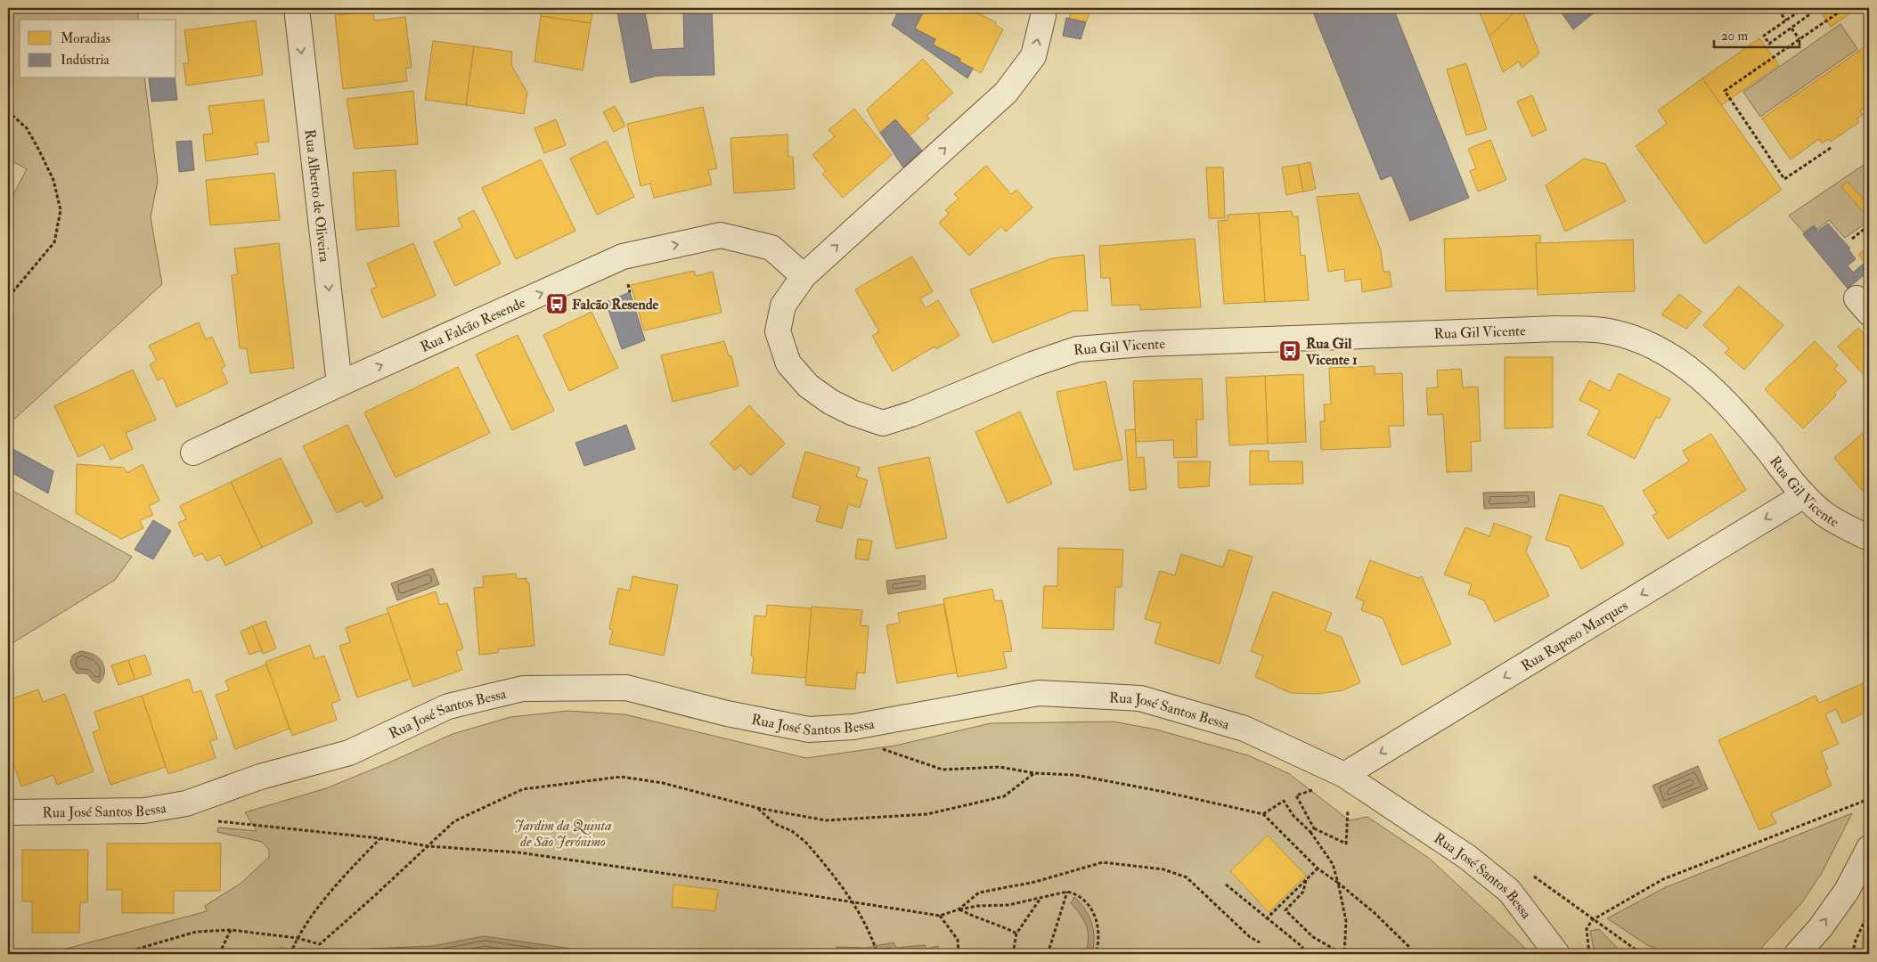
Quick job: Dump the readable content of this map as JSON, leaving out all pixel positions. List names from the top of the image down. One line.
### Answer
{"streets":{"street":["Rua Alberto de Oliveira","Rua Falcão Resende","Rua Gil Vicente","Rua Raposo Marques","Rua José Santos Bessa"]},"crossings":[["Rua Alberto de Oliveira","Rua Falcão Resende"],["Rua Falcão Resende","Rua Gil Vicente"],["Rua Gil Vicente","Rua Raposo Marques"],["Rua Raposo Marques","Rua José Santos Bessa"]],"one_way":["Rua Alberto de Oliveira","Rua Falcão Resende","Rua Raposo Marques"],"parks":["Jardim da Quinta de São Jerónimo"],"places":{"bus stop":["Falcão Resende","Rua Gil Vicente 1"]},"legend":["Moradias","Indústria"],"scale_bar":"20 m"}
